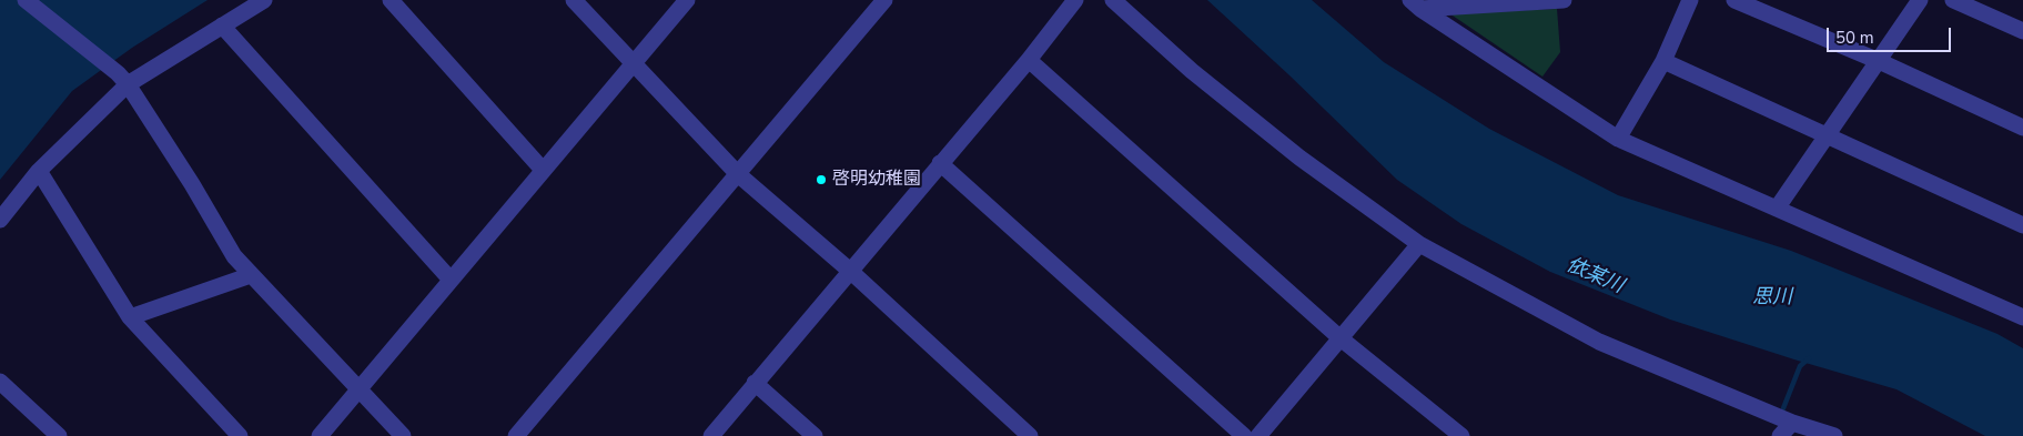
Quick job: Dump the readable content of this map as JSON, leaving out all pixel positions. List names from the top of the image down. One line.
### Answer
{"water":["依某川","思川"],"places":["啓明幼稚園"],"scale_bar":"50 m"}
